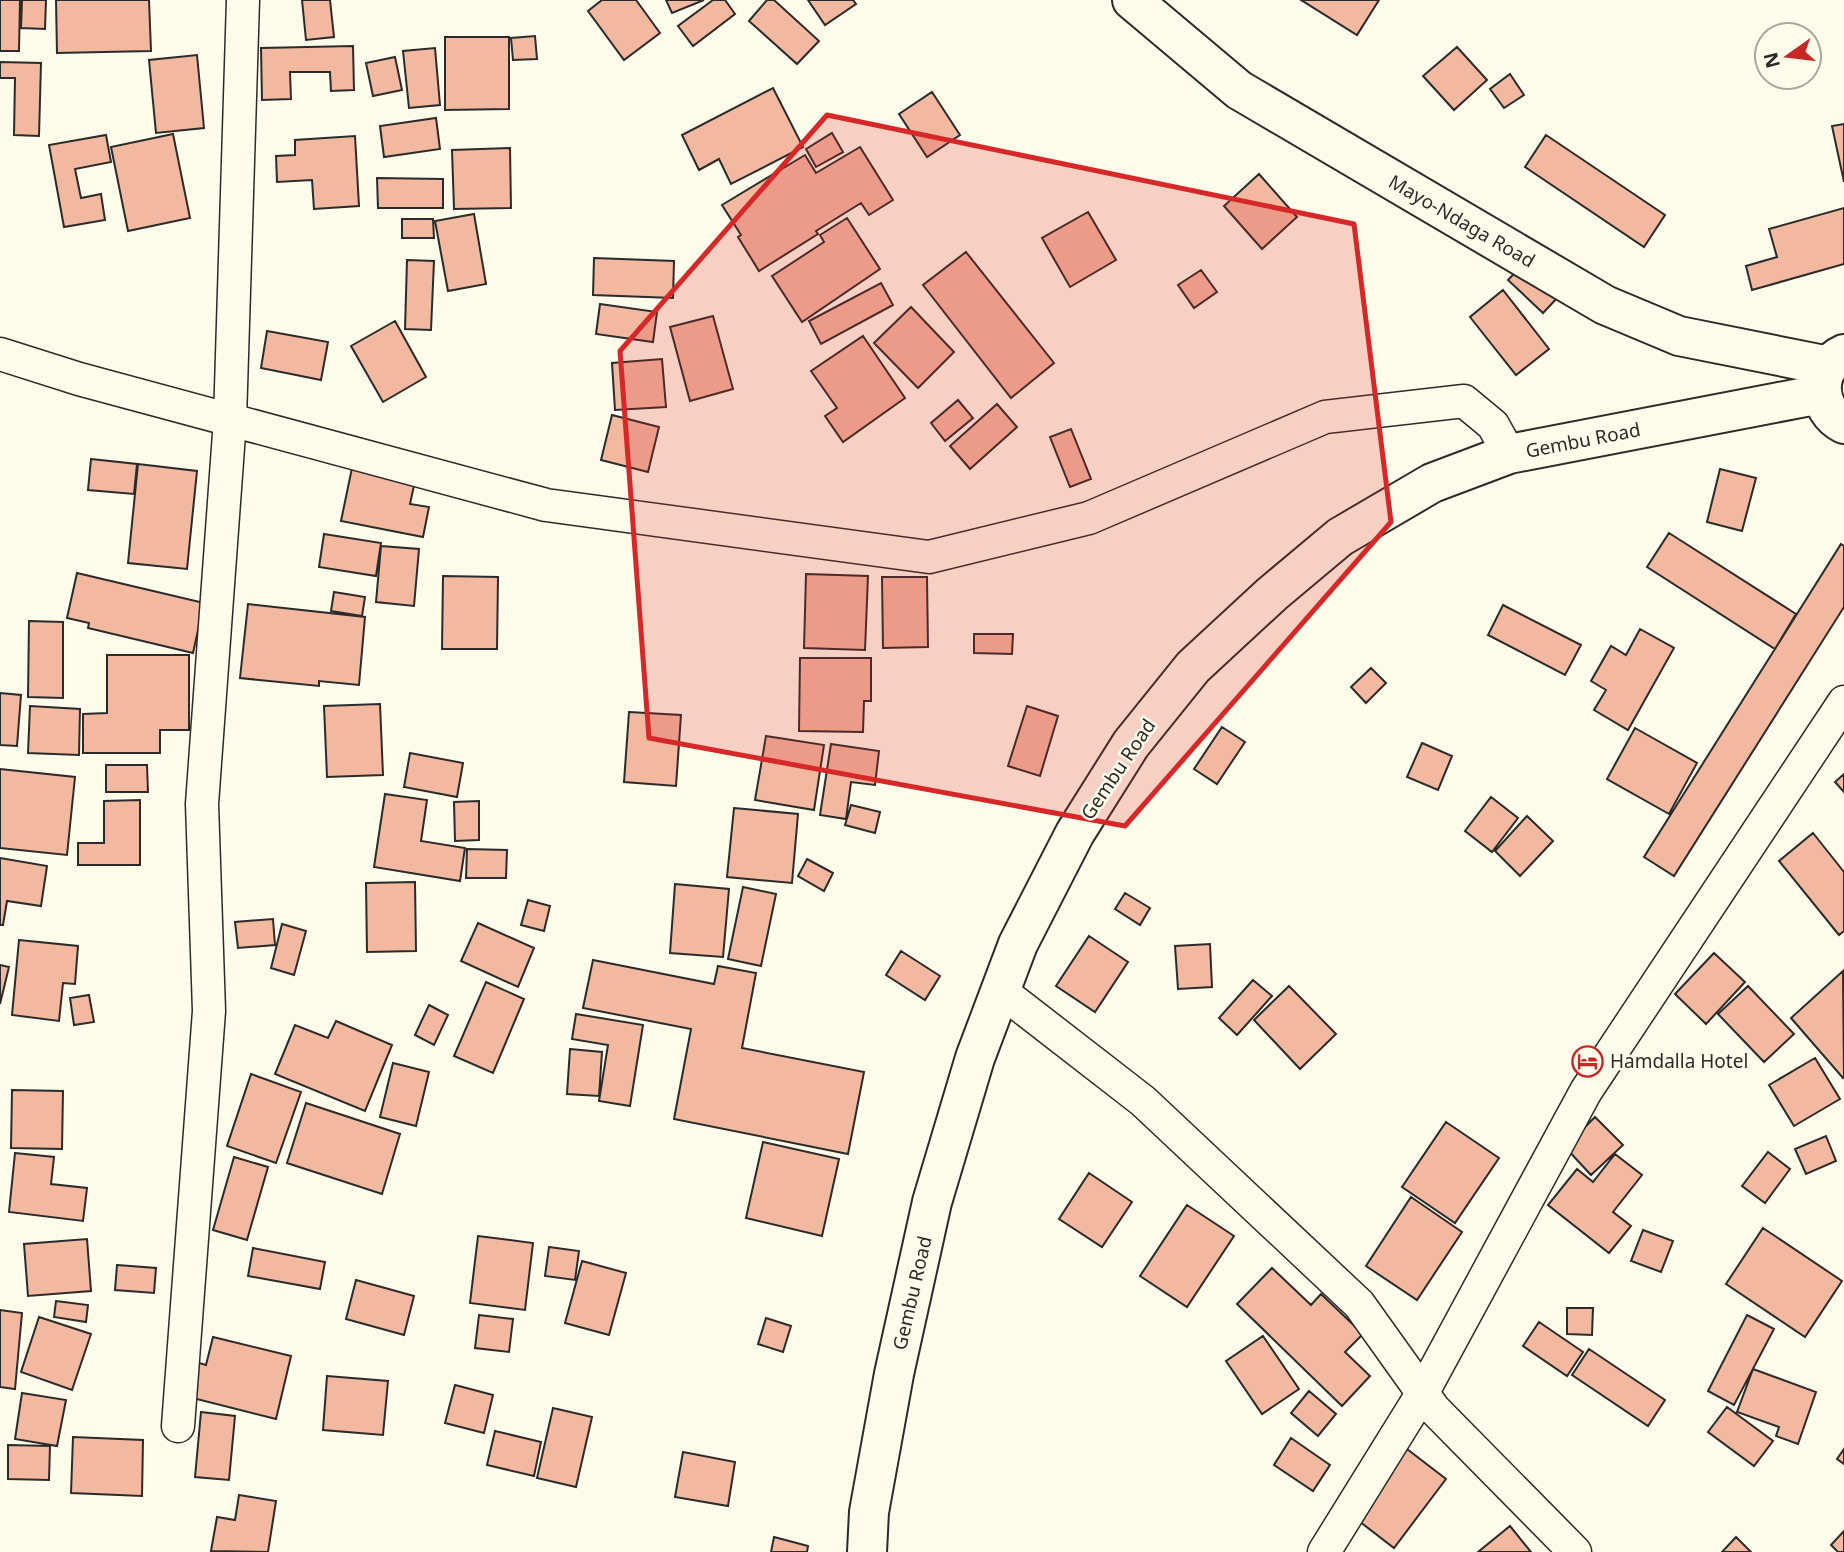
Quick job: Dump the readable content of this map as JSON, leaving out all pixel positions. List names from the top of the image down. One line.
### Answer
{"streets":{"main road":["Mayo-Ndaga Road","Gembu Road"]},"crossings":[["Mayo-Ndaga Road","Gembu Road"]],"places":{"hotel":["Hamdalla Hotel"]},"north":"left"}
